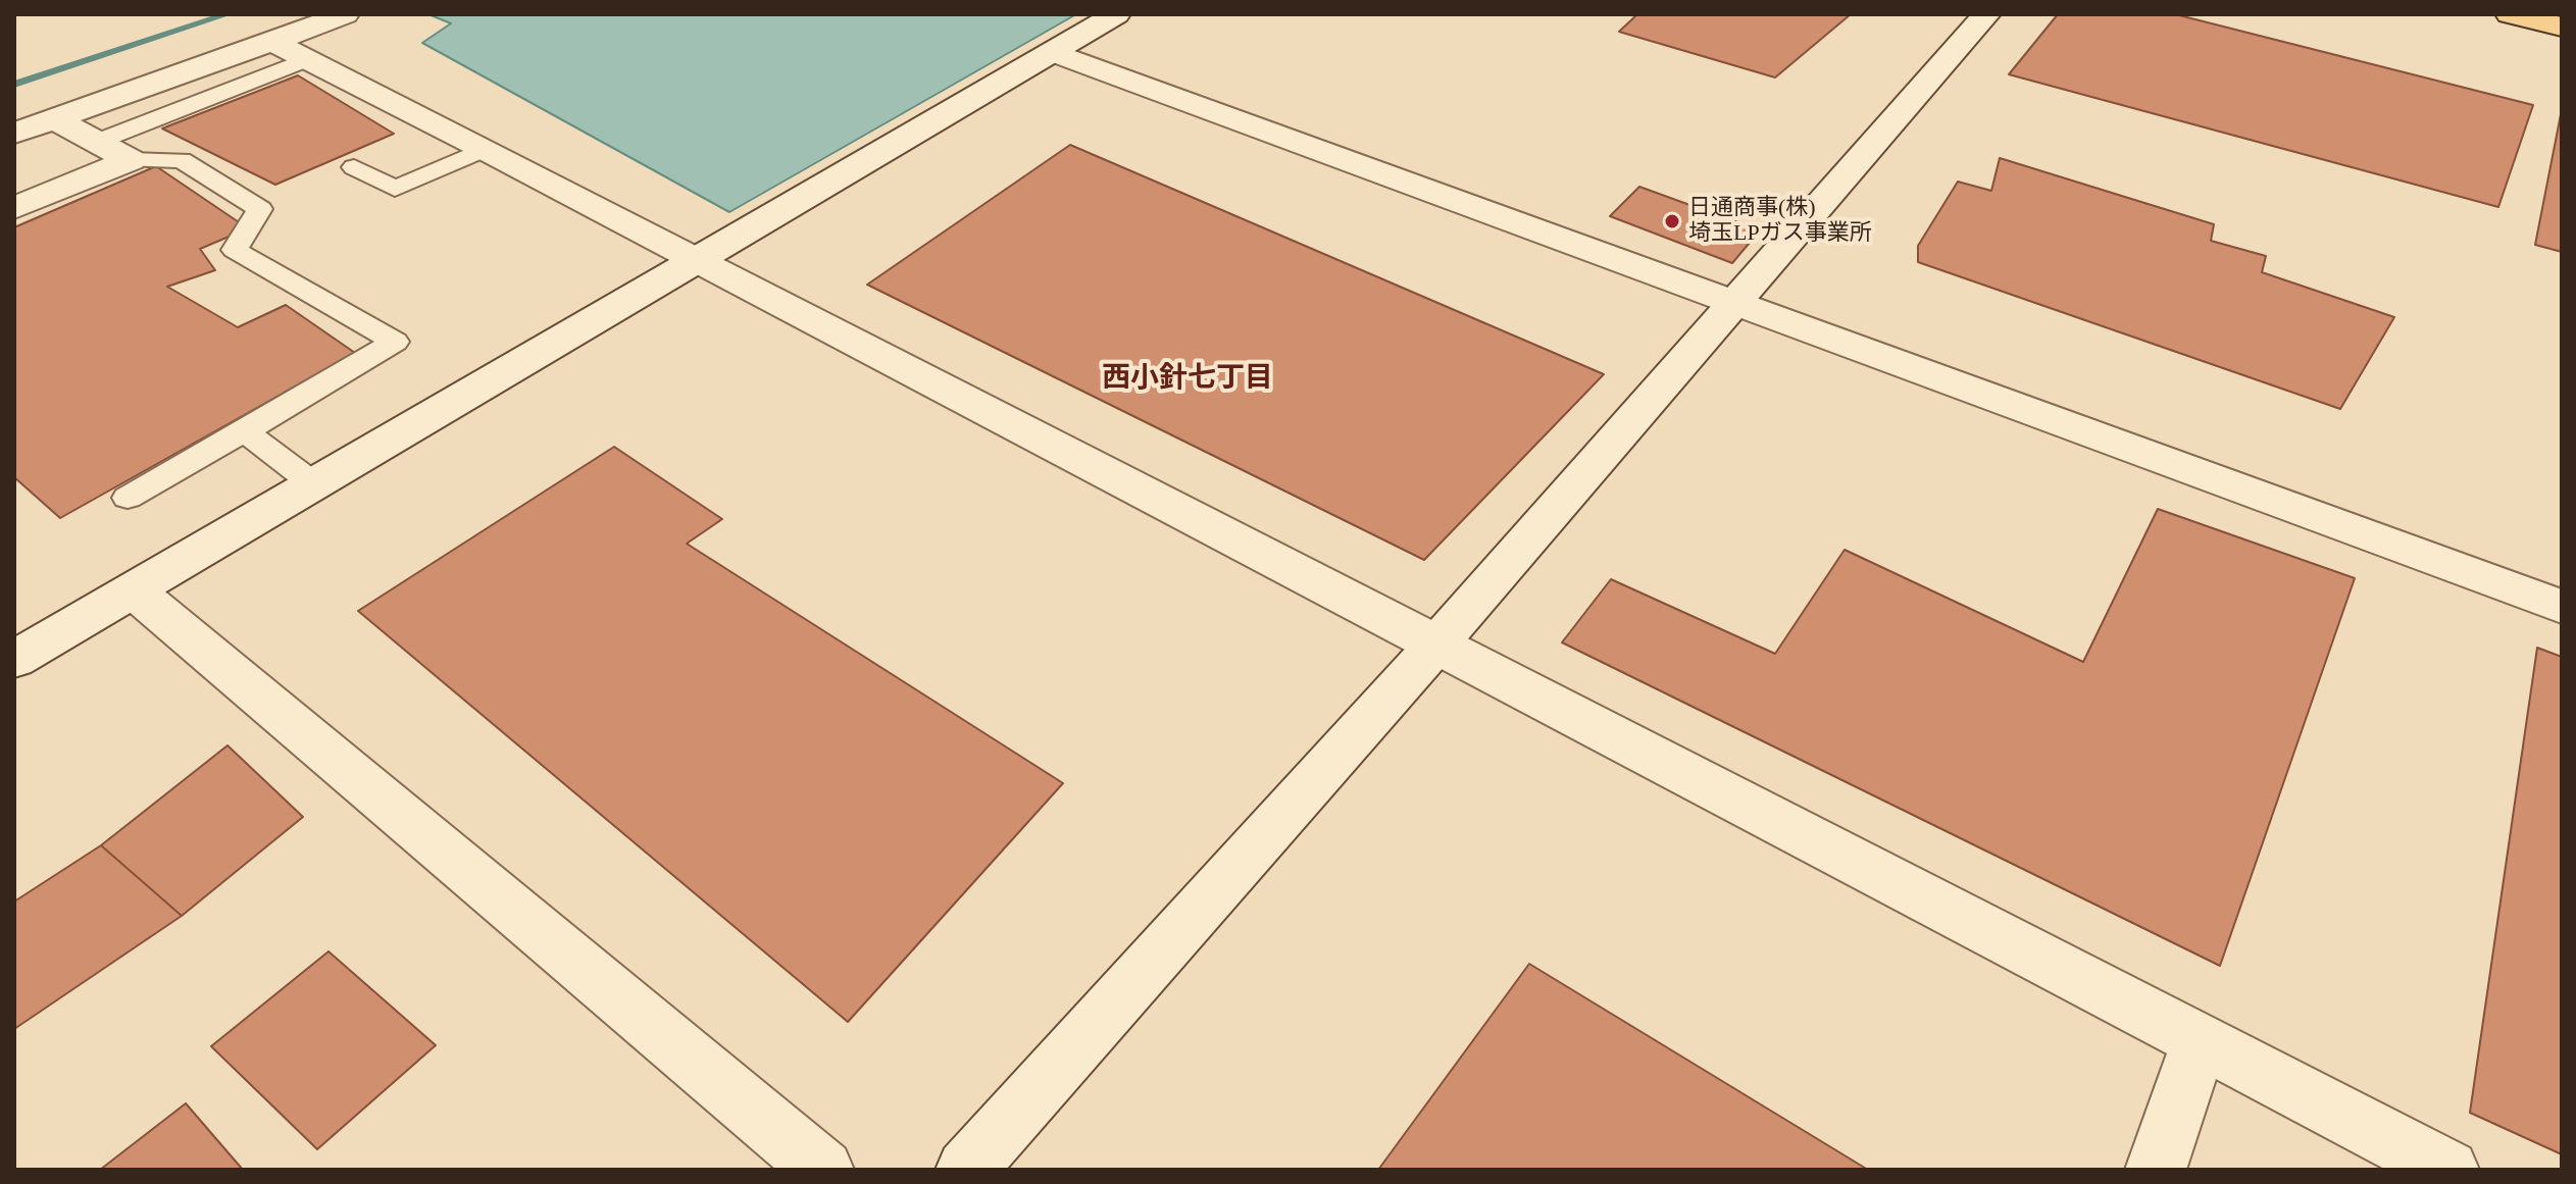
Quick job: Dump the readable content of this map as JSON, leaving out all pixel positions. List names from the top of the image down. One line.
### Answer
{"districts":["西小針七丁目"],"places":["日通商事(株) 埼玉LPガス事業所"]}
